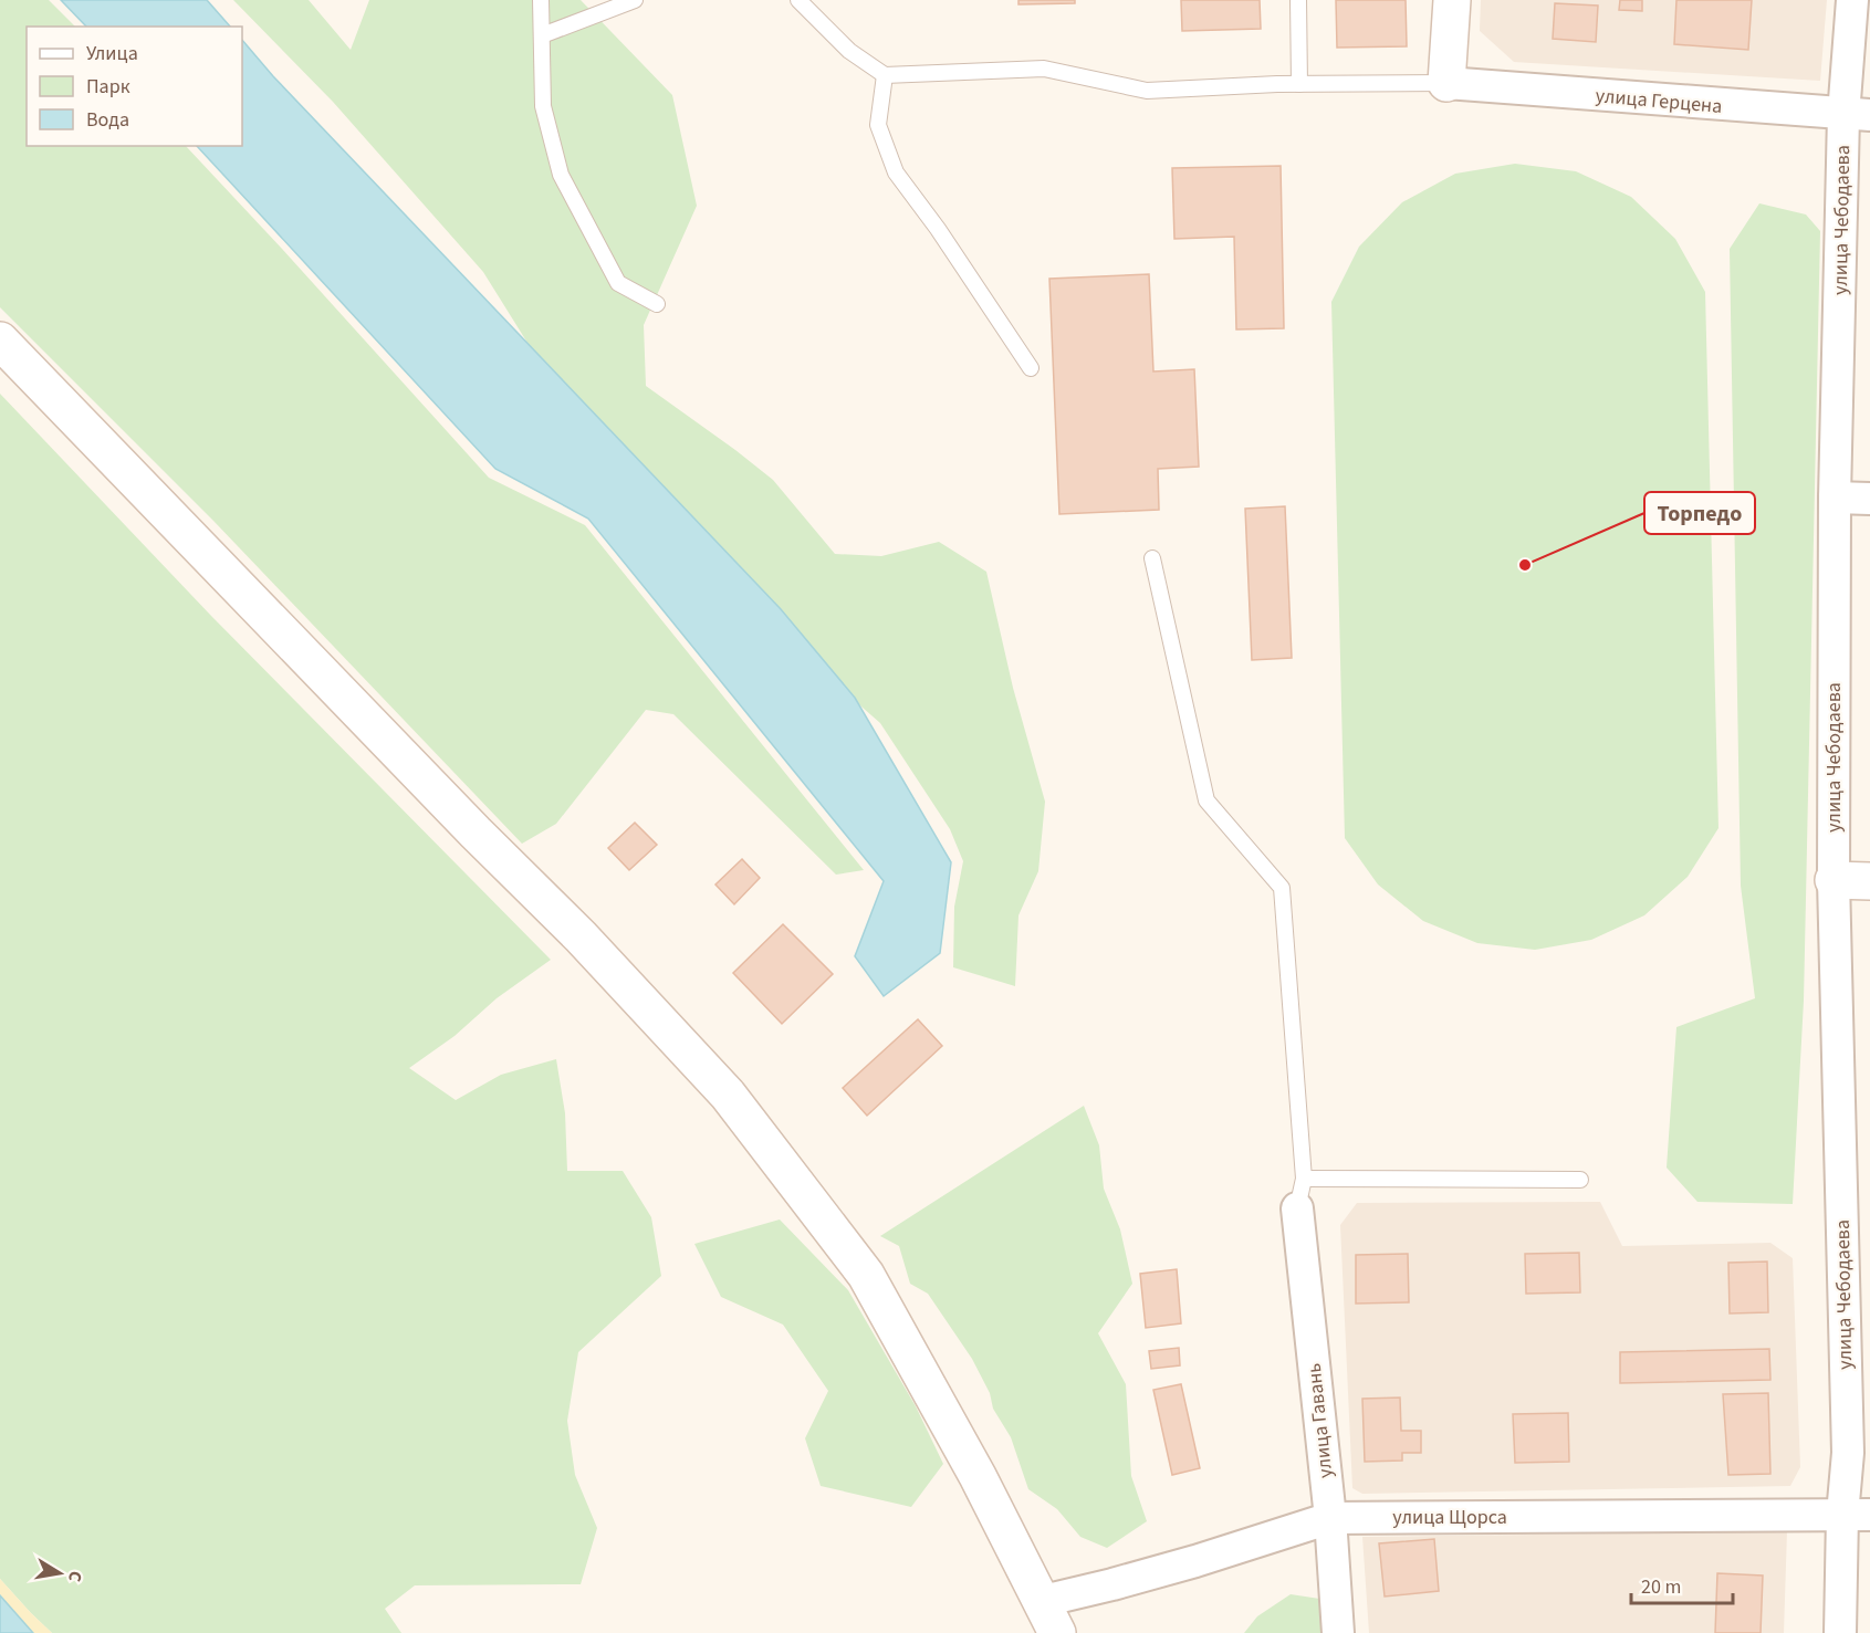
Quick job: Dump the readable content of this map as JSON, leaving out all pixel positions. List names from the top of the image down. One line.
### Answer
{"streets":{"street":["улица Герцена","улица Чебодаева","улица Гавань","улица Щорса"]},"crossings":[["улица Герцена","улица Чебодаева"],["улица Чебодаева","улица Щорса"],["улица Гавань","улица Щорса"]],"places":["Торпедо"],"legend":["Улица","Парк","Вода"],"scale_bar":"20 m","north":"right"}
